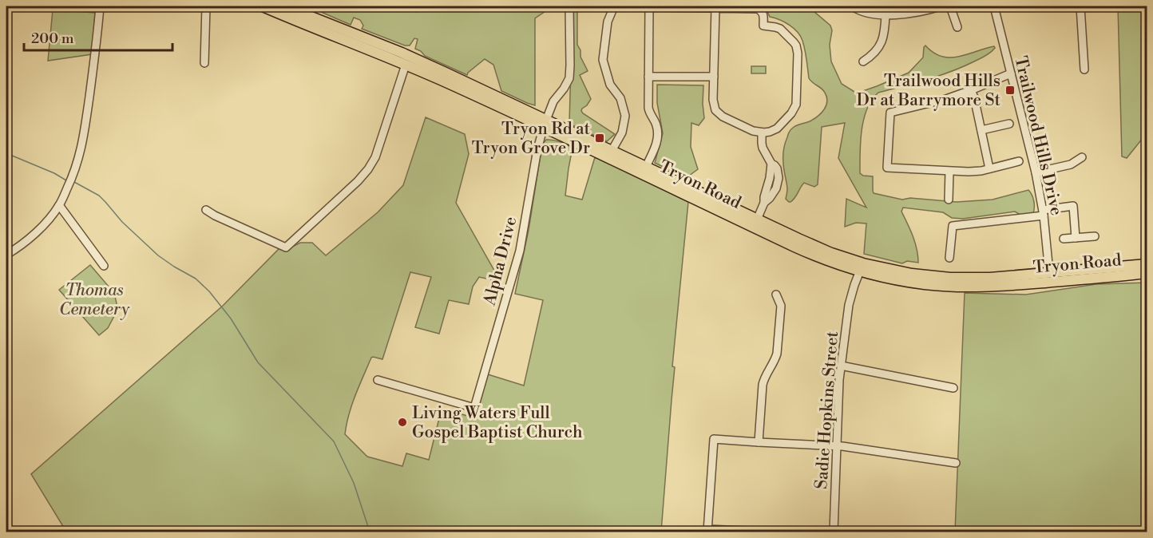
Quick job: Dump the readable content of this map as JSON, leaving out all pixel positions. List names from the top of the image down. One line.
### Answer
{"streets":{"main road":["Tryon Road"],"street":["Trailwood Hills Drive","Alpha Drive","Sadie Hopkins Street"]},"crossings":[["Trailwood Hills Drive","Tryon Road"],["Tryon Road","Alpha Drive"],["Tryon Road","Sadie Hopkins Street"]],"parks":["Thomas Cemetery"],"places":{"transit":["Trailwood Hills Dr at Barrymore St","Tryon Rd at Tryon Grove Dr"],"other":["Living Waters Full Gospel Baptist Church"]},"scale_bar":"200 m"}
